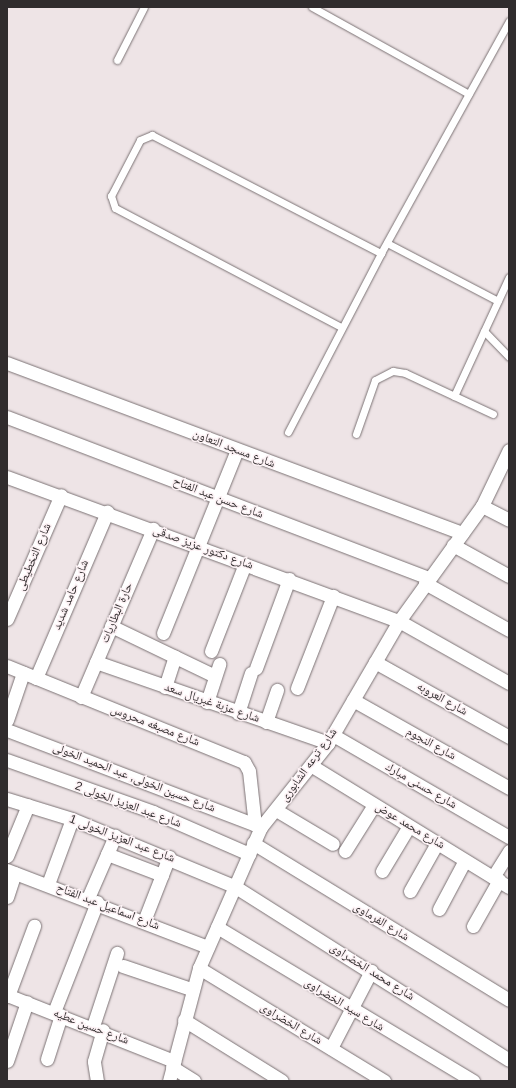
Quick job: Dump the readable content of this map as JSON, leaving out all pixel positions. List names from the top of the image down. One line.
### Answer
{"streets":{"street":["شارع مسجد التعاون","شارع حسن عبد الفتاح","شارع دكتور عزيز صدقى","شارع التخطيطى","شارع حامد شديد","حارة البطاريات","شارع العروبه","شارع عزبة غبريال سعد","شارع مصبغه محروس","شارع النجوم","شارع ترعه الشابورى","شارع حسين الخولى, عبد الحميد الخولى","شارع حسنى مبارك","شارع عبد العزيز الخولى 2","شارع محمد عوض","شارع عبد العزيز الخولى 1","شارع اسماعيل عبد الفتاح","شارع الفرماوى","شارع محمد الخضراوى","شارع سيد الخضراوى","شارع الخضراوى","شارع حسين عطيه"]},"crossings":[["شارع مسجد التعاون","شارع ترعه الشابورى"],["شارع حسن عبد الفتاح","شارع ترعه الشابورى"],["شارع دكتور عزيز صدقى","شارع التخطيطى"],["شارع دكتور عزيز صدقى","شارع حامد شديد"],["شارع دكتور عزيز صدقى","حارة البطاريات"],["شارع دكتور عزيز صدقى","شارع ترعه الشابورى"],["شارع حامد شديد","شارع مصبغه محروس"],["حارة البطاريات","شارع عزبة غبريال سعد"],["حارة البطاريات","شارع مصبغه محروس"],["شارع العروبه","شارع ترعه الشابورى"],["شارع عزبة غبريال سعد","شارع ترعه الشابورى"],["شارع عزبة غبريال سعد","شارع حسنى مبارك"],["شارع مصبغه محروس","شارع ترعه الشابورى"],["شارع مصبغه محروس","شارع حسين الخولى, عبد الحميد الخولى"],["شارع النجوم","شارع ترعه الشابورى"],["شارع ترعه الشابورى","شارع حسين الخولى, عبد الحميد الخولى"],["شارع ترعه الشابورى","شارع حسنى مبارك"],["شارع ترعه الشابورى","شارع عبد العزيز الخولى 2"],["شارع ترعه الشابورى","شارع محمد عوض"],["شارع ترعه الشابورى","شارع عبد العزيز الخولى 1"],["شارع ترعه الشابورى","شارع اسماعيل عبد الفتاح"],["شارع ترعه الشابورى","شارع الفرماوى"],["شارع ترعه الشابورى","شارع محمد الخضراوى"],["شارع ترعه الشابورى","شارع سيد الخضراوى"],["شارع ترعه الشابورى","شارع الخضراوى"],["شارع ترعه الشابورى","شارع حسين عطيه"],["شارع عبد العزيز الخولى 2","شارع الفرماوى"],["شارع عبد العزيز الخولى 1","شارع محمد الخضراوى"]]}
